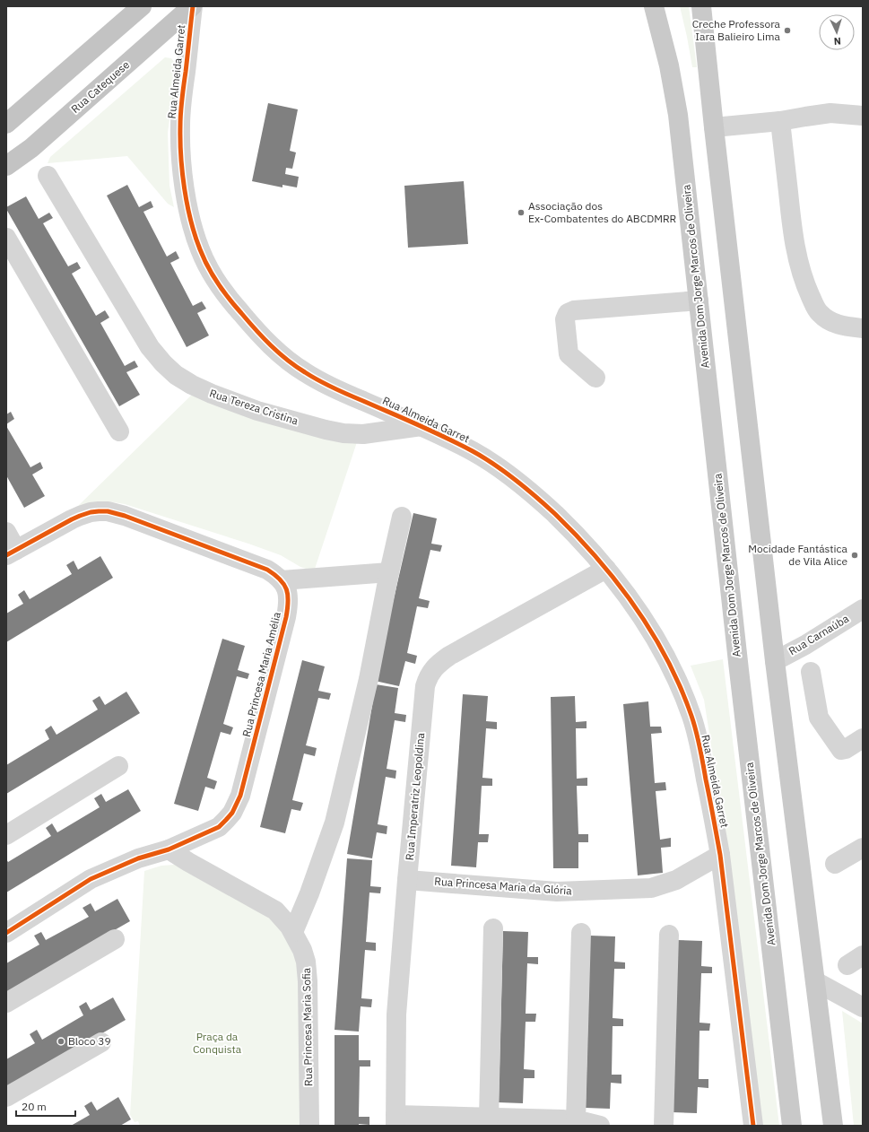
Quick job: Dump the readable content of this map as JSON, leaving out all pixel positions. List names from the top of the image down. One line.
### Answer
{"streets":{"highway":["Rua Catequese"],"main road":["Avenida Dom Jorge Marcos de Oliveira"],"street":["Rua Almeida Garret","Rua Tereza Cristina","Rua Carnaúba","Rua Princesa Maria Amélia","Rua Imperatriz Leopoldina","Rua Princesa Maria da Glória","Rua Princesa Maria Sofia"]},"crossings":[["Rua Almeida Garret","Rua Catequese"],["Rua Almeida Garret","Rua Tereza Cristina"],["Rua Almeida Garret","Rua Imperatriz Leopoldina"],["Rua Almeida Garret","Rua Princesa Maria da Glória"],["Rua Princesa Maria Amélia","Rua Princesa Maria Sofia"],["Rua Imperatriz Leopoldina","Rua Princesa Maria da Glória"]],"parks":["Praça da Conquista"],"places":["Creche Professora Iara Balieiro Lima","Associação dos Ex-Combatentes do ABCDMRR","Mocidade Fantástica de Vila Alice","Bloco 39"],"scale_bar":"20 m","north":"bottom"}
